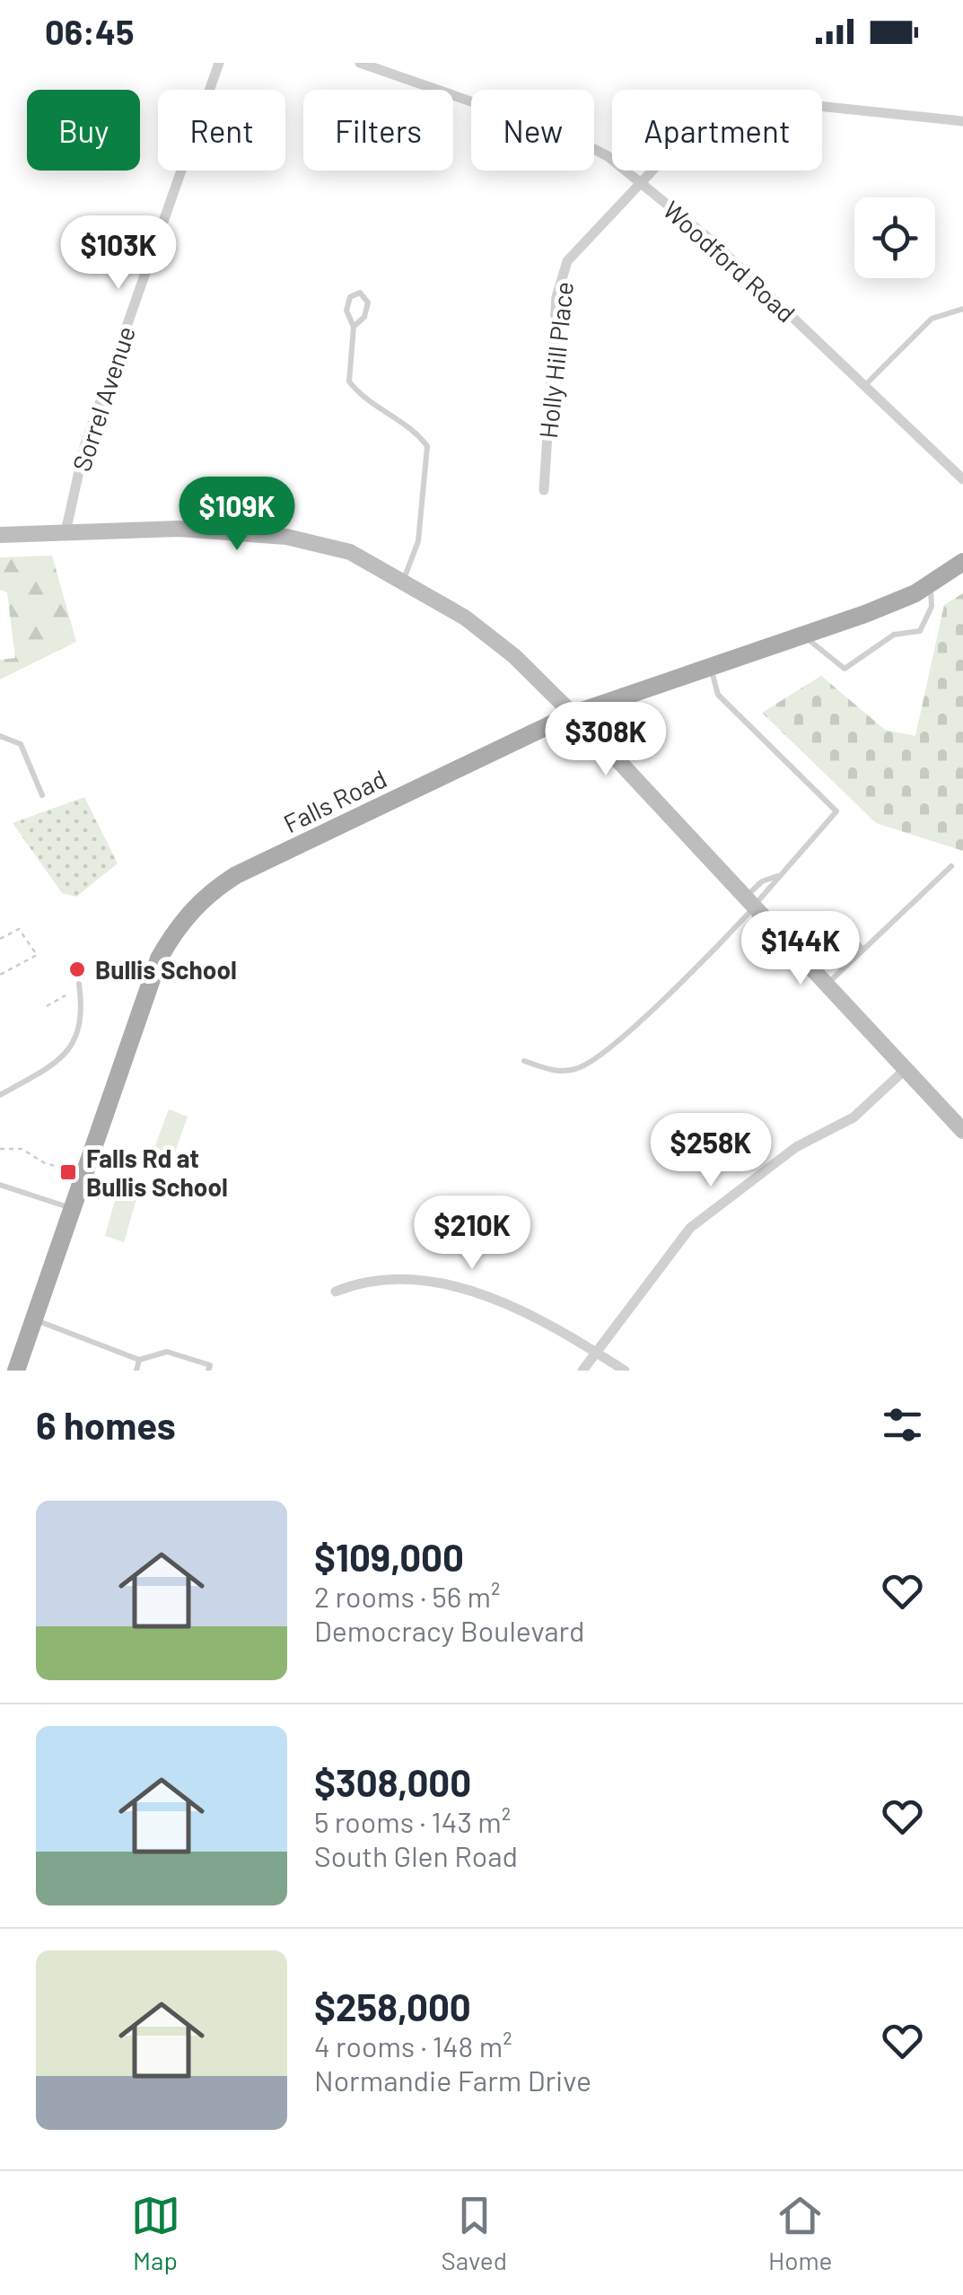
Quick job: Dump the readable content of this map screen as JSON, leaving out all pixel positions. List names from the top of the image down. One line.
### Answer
{"streets":{"main road":["Falls Road"],"street":["Woodford Road","Holly Hill Place","Sorrel Avenue"]},"crossings":[["Woodford Road","Holly Hill Place"]],"places":{"other":["Bullis School"],"transit":["Falls Rd at Bullis School"]},"page":{"status":"06:45","chip":["Buy","Rent","Filters","New","Apartment"],"price":["$103K","$109K","$308K","$144K","$258K","$210K"],"heading":"6 homes","list":[{"name":"$109,000","note":"2 rooms · 56 m² · Democracy Boulevard"},{"name":"$308,000","note":"5 rooms · 143 m² · South Glen Road"},{"name":"$258,000","note":"4 rooms · 148 m² · Normandie Farm Drive"}],"tabs":["Map","Saved","Home"]}}
